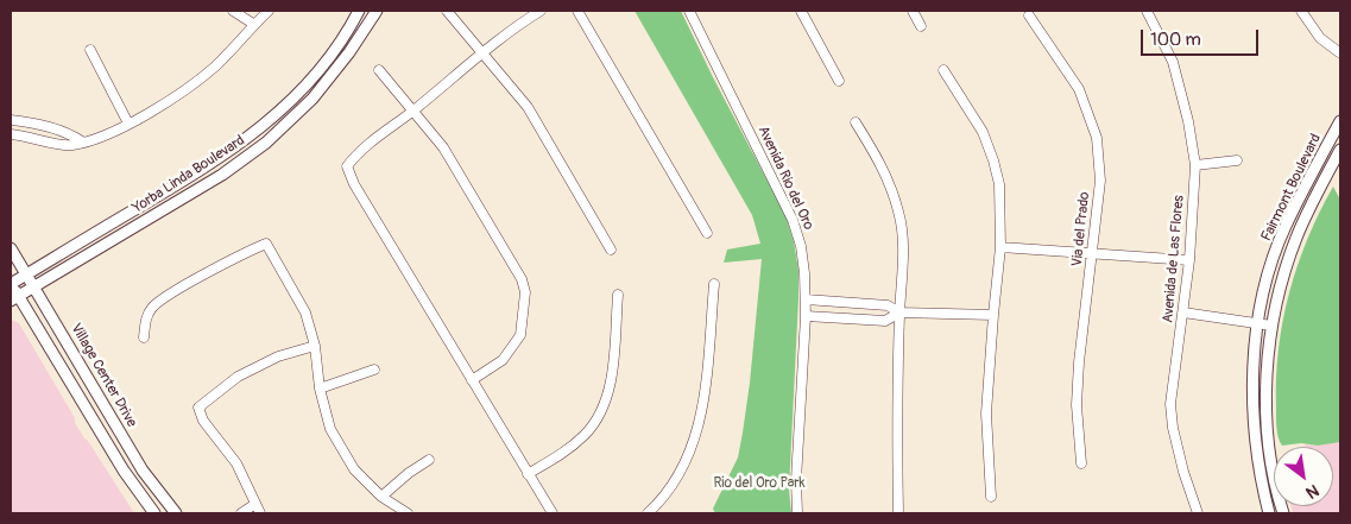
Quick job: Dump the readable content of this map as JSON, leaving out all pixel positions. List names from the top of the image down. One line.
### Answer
{"streets":{"main road":["Yorba Linda Boulevard","Fairmont Boulevard","Village Center Drive"],"street":["Avenida Rio del Oro","Via del Prado","Avenida de Las Flores"]},"crossings":[["Yorba Linda Boulevard","Village Center Drive"]],"parks":["Rio del Oro Park"],"scale_bar":"100 m","north":"bottom right"}
